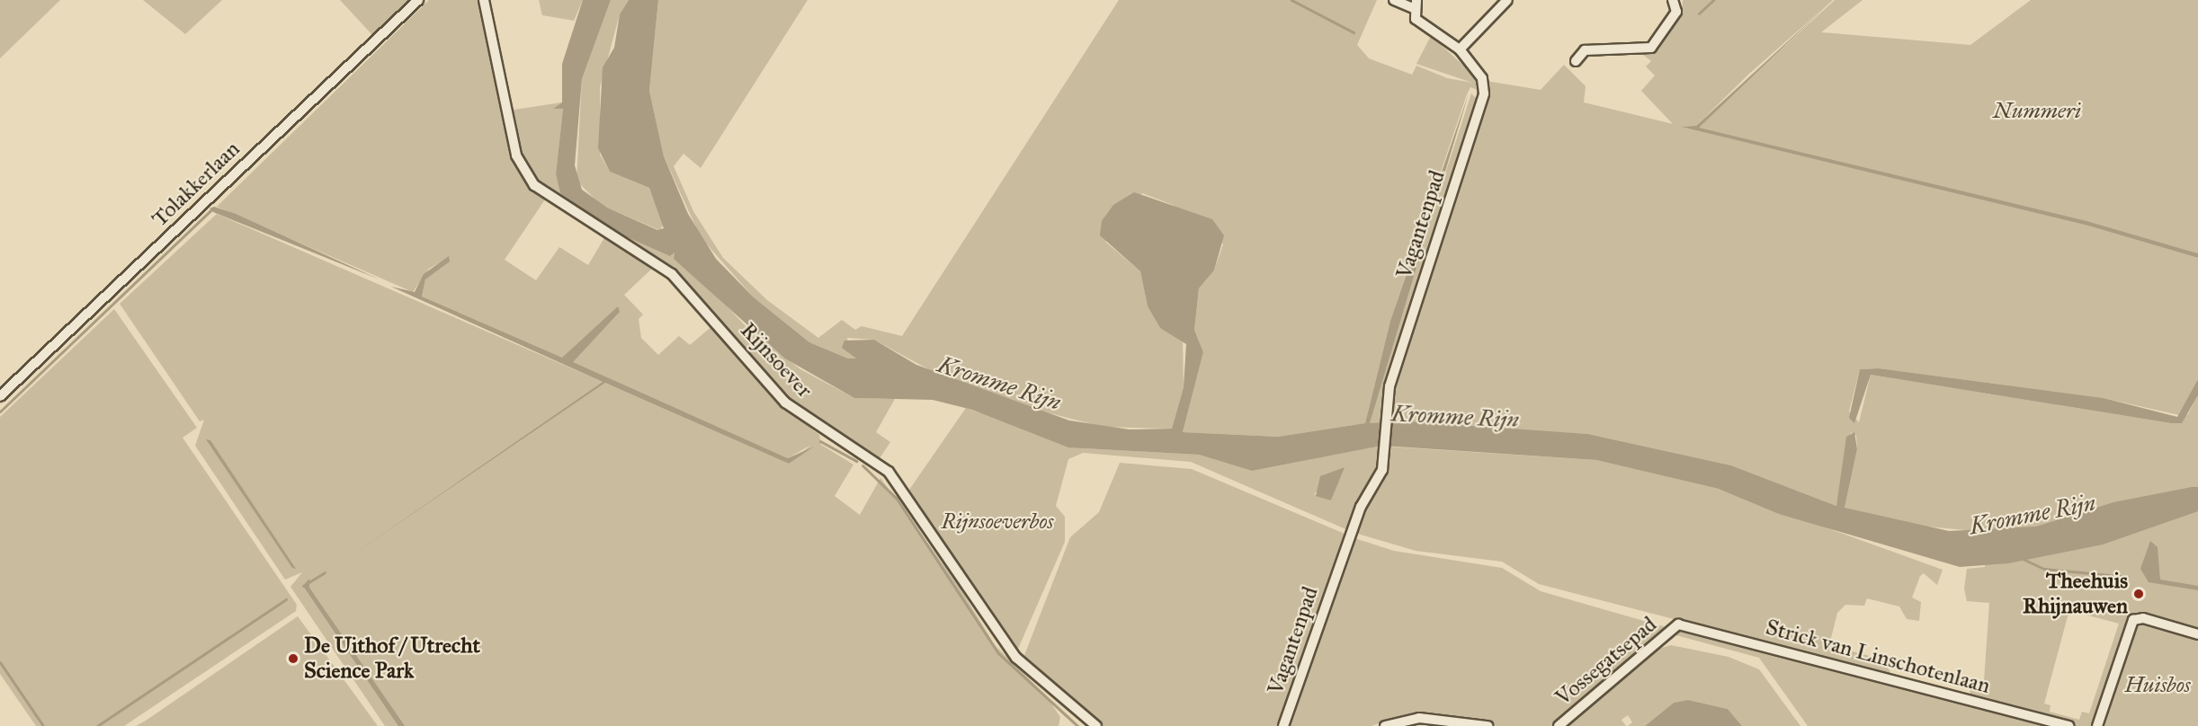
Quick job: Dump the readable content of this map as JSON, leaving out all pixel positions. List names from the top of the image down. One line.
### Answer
{"streets":{"street":["Tolakkerlaan","Vagantenpad","Rijnsoever","Strick van Linschotenlaan","Vossegatsepad"]},"crossings":[["Strick van Linschotenlaan","Vossegatsepad"]],"water":["Kromme Rijn"],"parks":["Nummeri","Rijnsoeverbos","Huisbos"],"places":["Theehuis Rhijnauwen","De Uithof / Utrecht Science Park"]}
